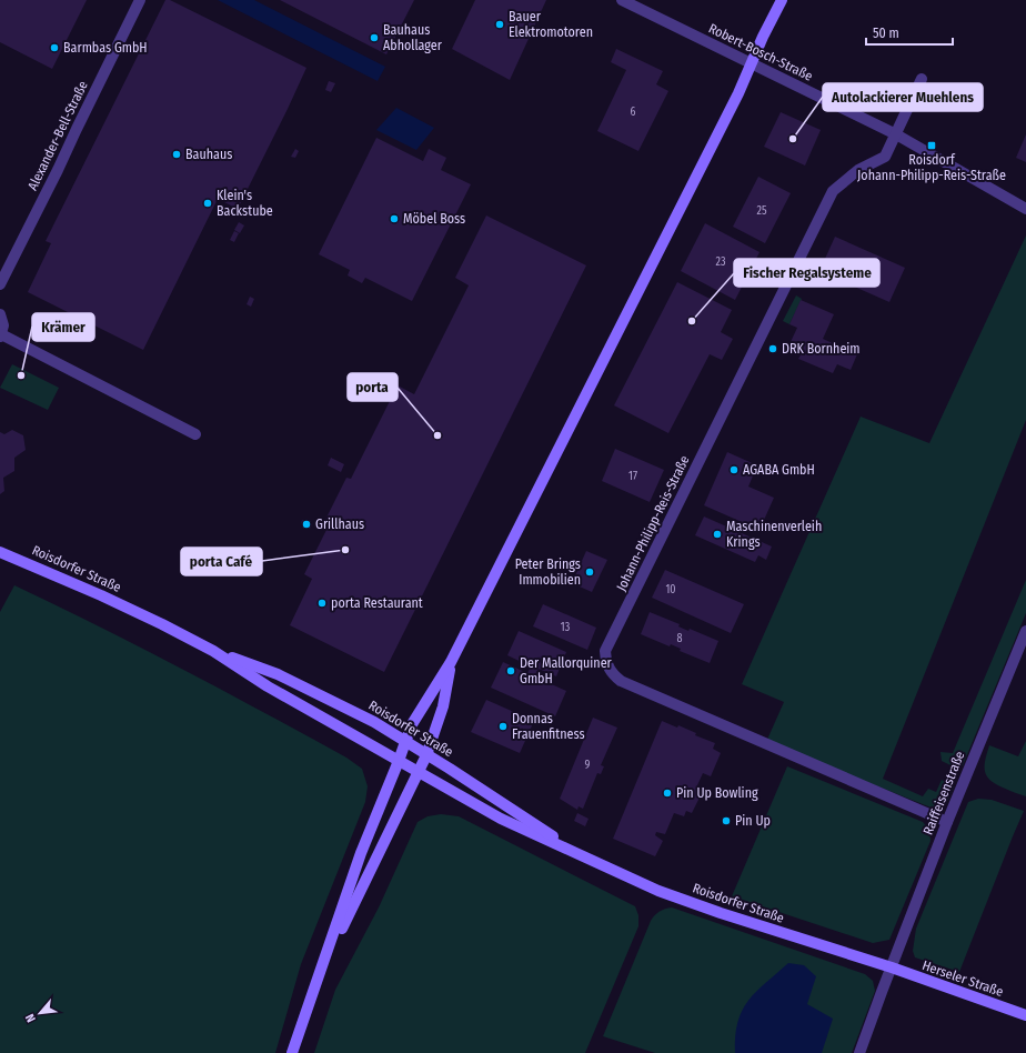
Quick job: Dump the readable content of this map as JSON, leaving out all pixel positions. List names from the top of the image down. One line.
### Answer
{"streets":{"main road":["Roisdorfer Straße","Herseler Straße"],"street":["Robert-Bosch-Straße","Alexander-Bell-Straße","Johann-Philipp-Reis-Straße","Raiffeisenstraße"]},"crossings":[["Robert-Bosch-Straße","Johann-Philipp-Reis-Straße"],["Johann-Philipp-Reis-Straße","Raiffeisenstraße"],["Roisdorfer Straße","Raiffeisenstraße"],["Roisdorfer Straße","Herseler Straße"],["Raiffeisenstraße","Herseler Straße"]],"places":{"other":["Bauer Elektromotoren","Bauhaus Abhollager","Barmbas GmbH","Autolackierer Muehlens","Bauhaus","Klein's Backstube","Möbel Boss","Fischer Regalsysteme","DRK Bornheim","Krämer","porta","AGABA GmbH","Grillhaus","Maschinenverleih Krings","porta Café","Peter Brings Immobilien","porta Restaurant","Der Mallorquiner GmbH","Donnas Frauenfitness","Pin Up Bowling","Pin Up"],"transit":["Roisdorf Johann-Philipp-Reis-Straße"]},"house_numbers":["6","25","23","17","10","13","8","9"],"scale_bar":"50 m","north":"bottom left"}
